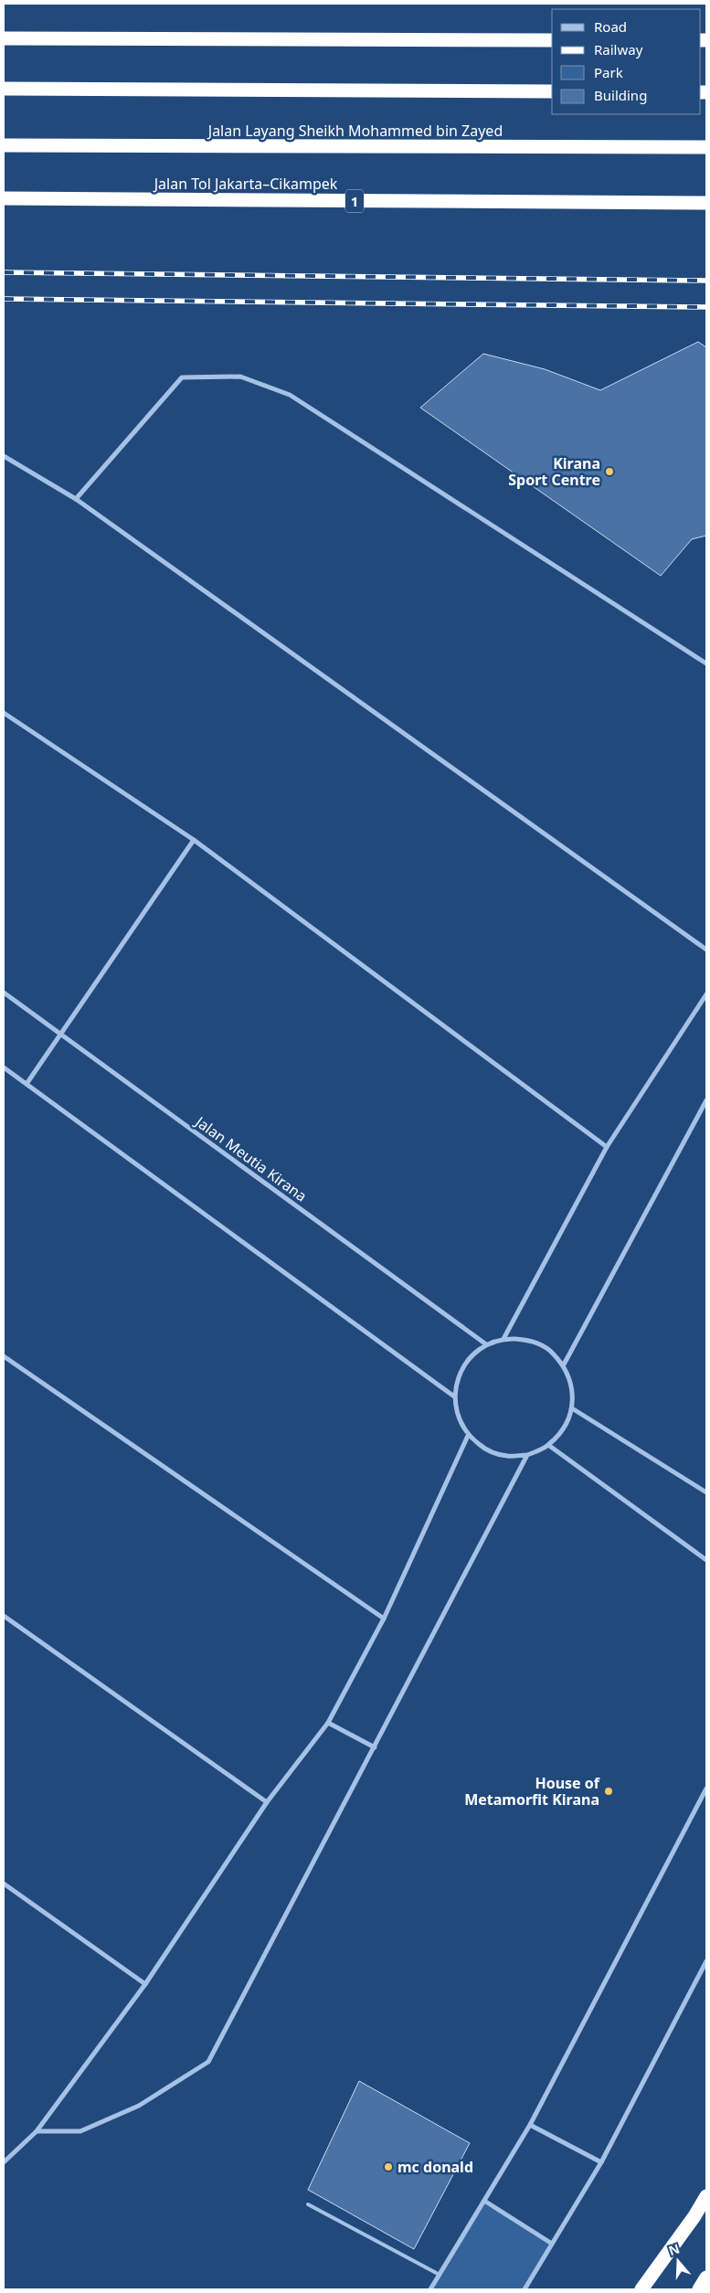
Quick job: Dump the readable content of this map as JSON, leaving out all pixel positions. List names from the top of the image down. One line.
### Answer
{"streets":{"highway":["Jalan Layang Sheikh Mohammed bin Zayed","Jalan Tol Jakarta–Cikampek","1"],"street":["Jalan Meutia Kirana"]},"places":["Kirana Sport Centre","House of Metamorfit Kirana","mc donald"],"legend":["Road","Railway","Park","Building"],"north":"top"}
